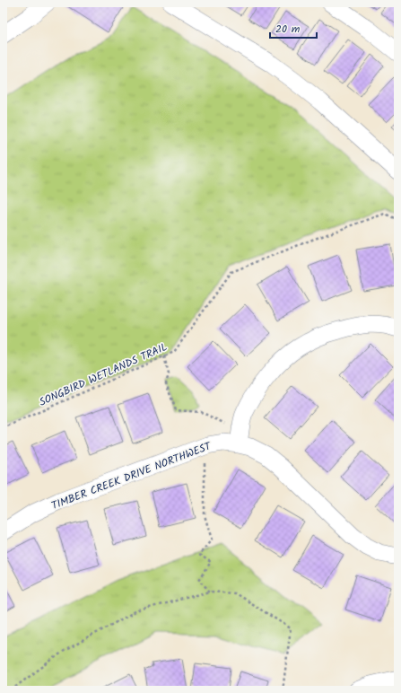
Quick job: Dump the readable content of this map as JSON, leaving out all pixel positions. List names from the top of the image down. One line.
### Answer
{"streets":{"street":["TIMBER CREEK DRIVE NORTHWEST"],"path":["SONGBIRD WETLANDS TRAIL"]},"scale_bar":"20 m"}
